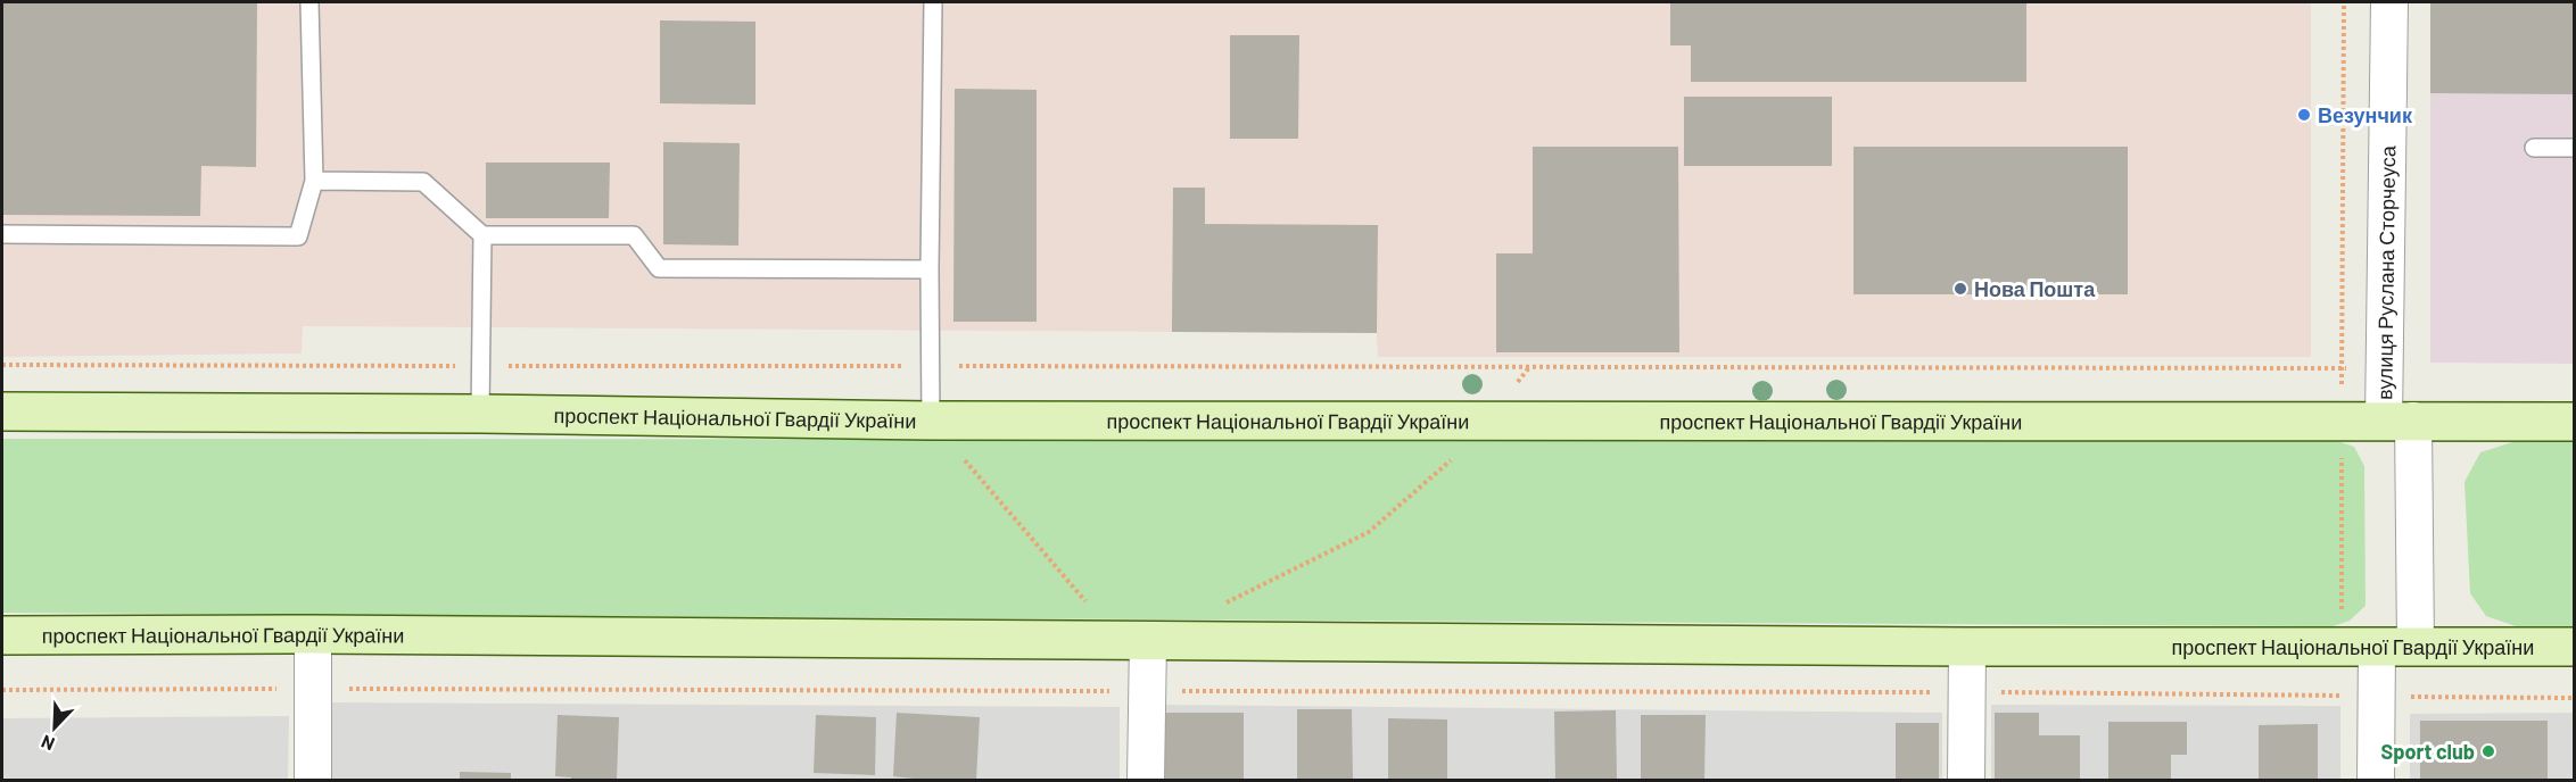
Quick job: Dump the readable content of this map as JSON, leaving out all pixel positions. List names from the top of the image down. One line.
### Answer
{"streets":{"street":["вулиця Руслана Сторчеуса","проспект Національної Гвардії України"]},"crossings":[["вулиця Руслана Сторчеуса","проспект Національної Гвардії України"]],"places":["Везунчик","Нова Пошта","Sport club"],"north":"bottom left"}
